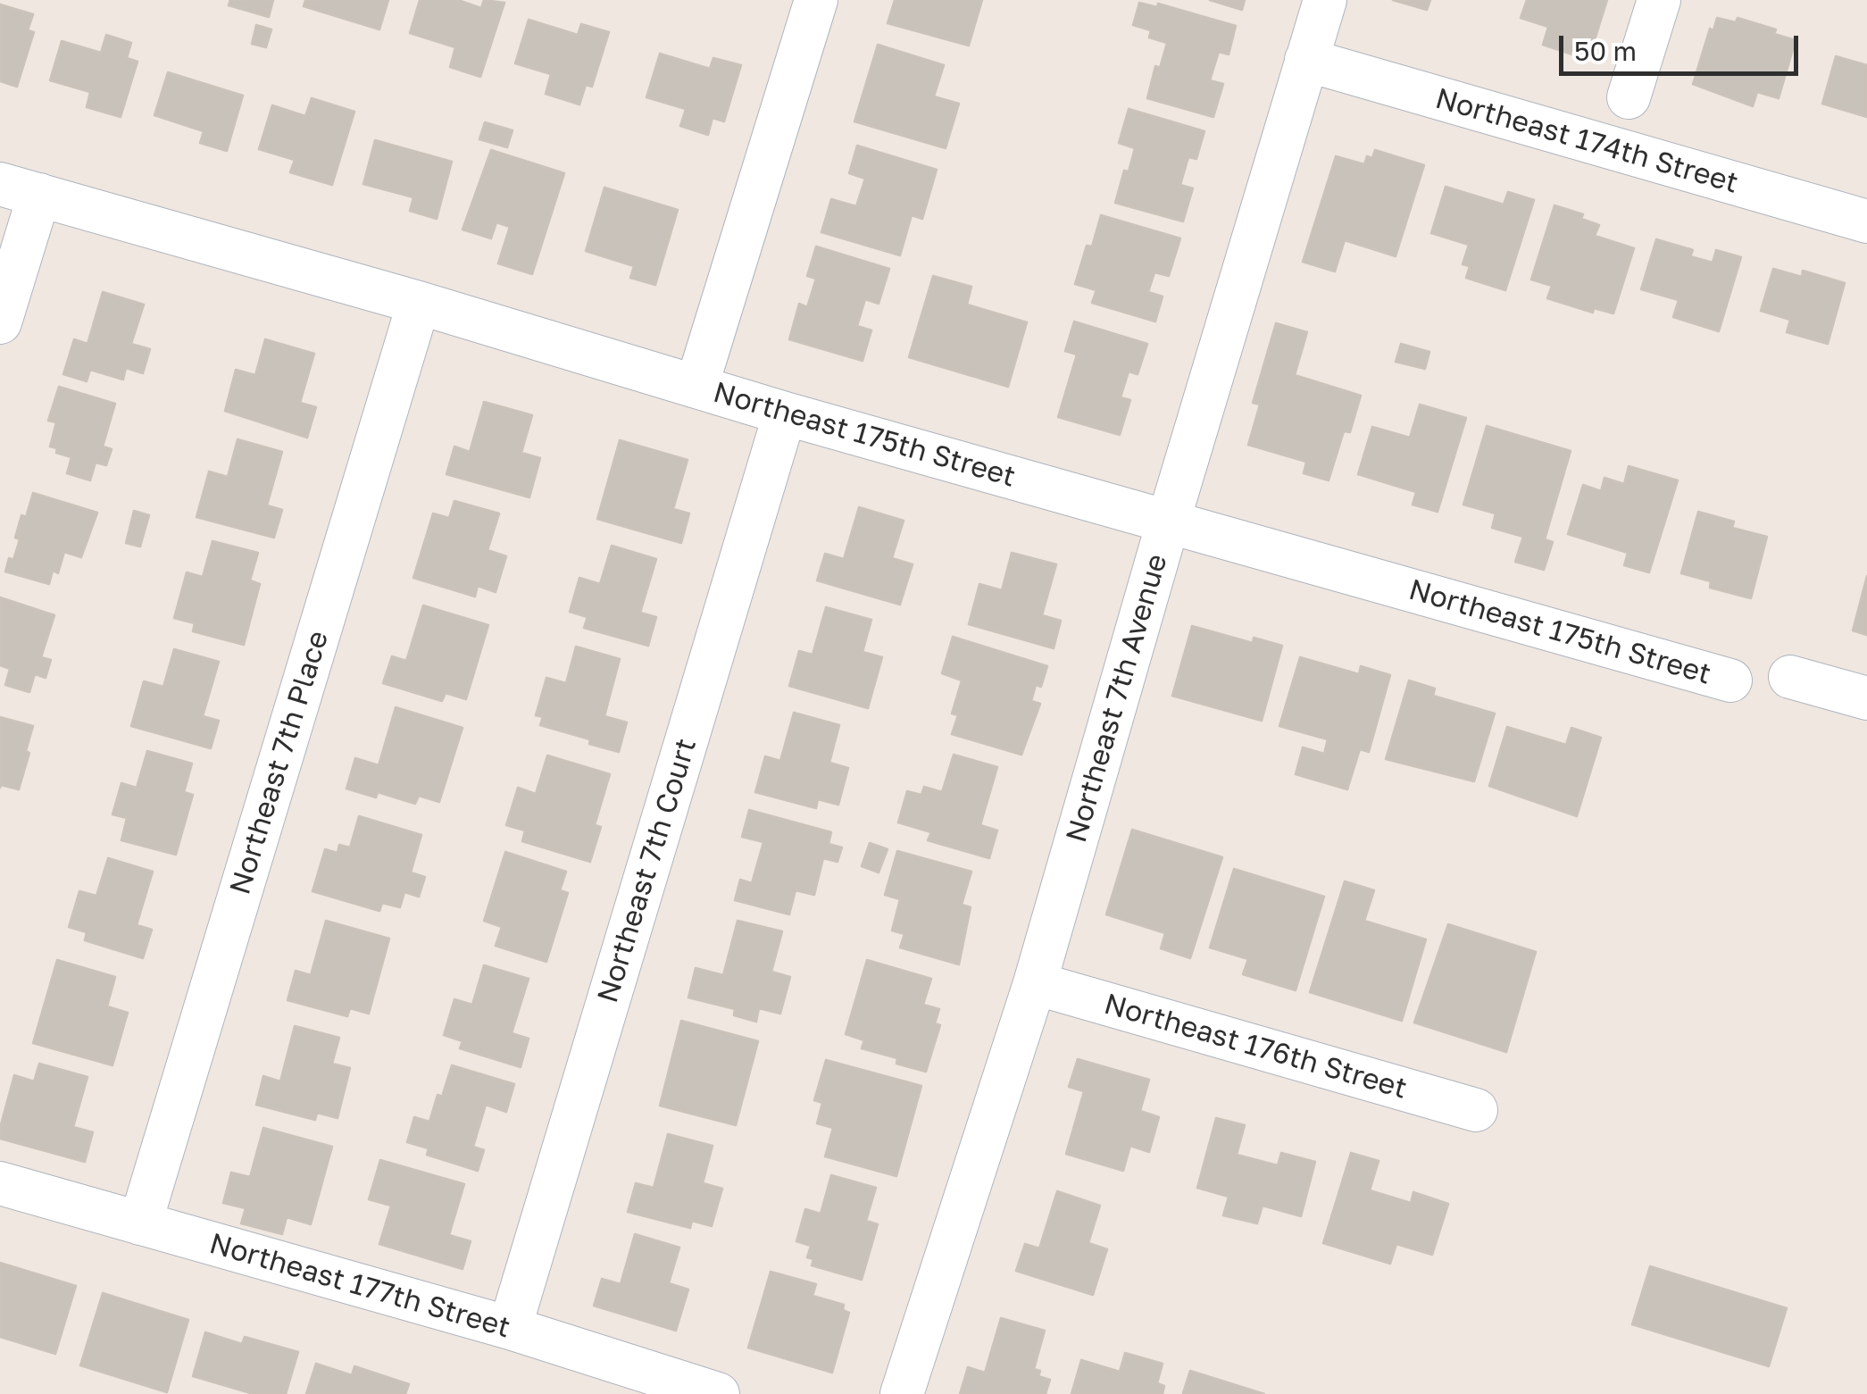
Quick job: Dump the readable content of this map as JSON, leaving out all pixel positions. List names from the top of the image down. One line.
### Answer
{"streets":{"street":["Northeast 174th Street","Northeast 175th Street","Northeast 7th Avenue","Northeast 7th Place","Northeast 7th Court","Northeast 176th Street","Northeast 177th Street"]},"crossings":[["Northeast 174th Street","Northeast 7th Avenue"],["Northeast 175th Street","Northeast 7th Avenue"],["Northeast 175th Street","Northeast 7th Place"],["Northeast 175th Street","Northeast 7th Court"],["Northeast 7th Avenue","Northeast 176th Street"],["Northeast 7th Place","Northeast 177th Street"],["Northeast 7th Court","Northeast 177th Street"]],"scale_bar":"50 m"}
